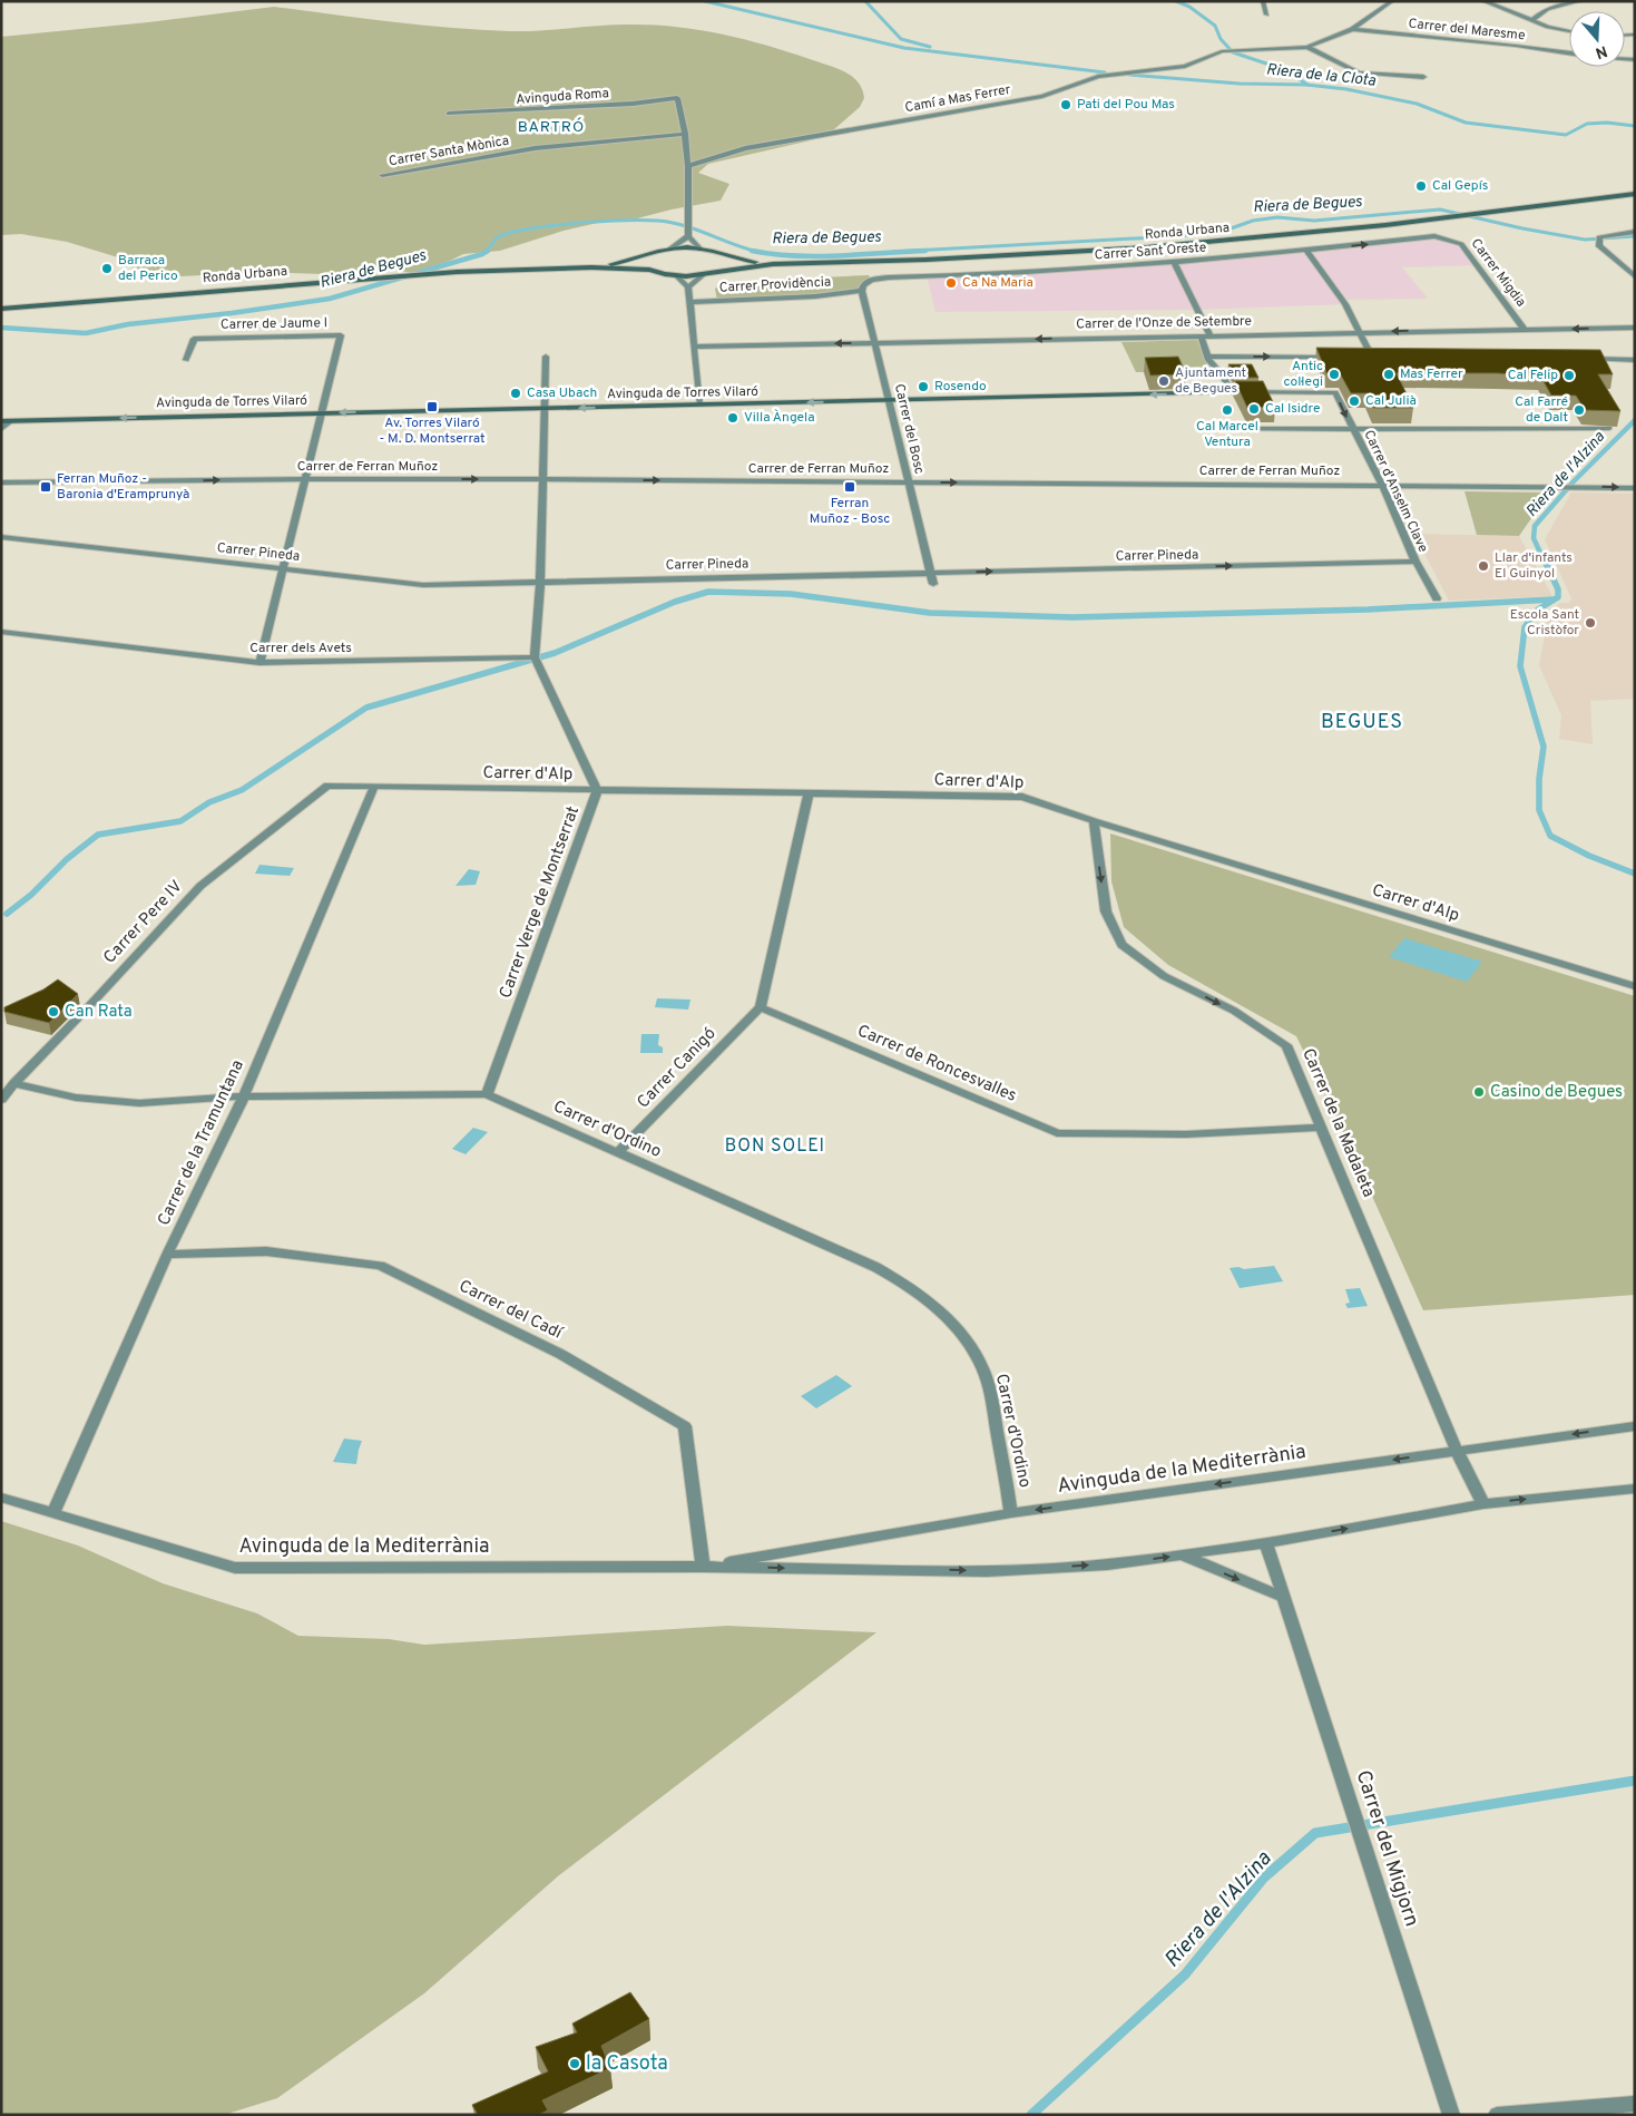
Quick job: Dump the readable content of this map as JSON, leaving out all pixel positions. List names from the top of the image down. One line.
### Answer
{"streets":{"main road":["Ronda Urbana","Avinguda de Torres Vilaró"],"street":["Carrer del Maresme","Avinguda Roma","Camí a Mas Ferrer","Carrer Santa Mònica","Carrer Sant Oreste","Carrer Migdia","Carrer Providència","Carrer de l'Onze de Setembre","Carrer de Jaume I","Carrer del Bosc","Carrer de Ferran Muñoz","Carrer d'Anselm Clave","Carrer Pineda","Carrer dels Avets","Carrer d'Alp","Carrer Verge de Montserrat","Carrer Pere IV","Carrer de Roncesvalles","Carrer Canigó","Carrer de la Madaleta","Carrer d'Ordino","Carrer de la Tramuntana","Carrer del Cadí","Avinguda de la Mediterrània","Carrer del Migjorn"]},"crossings":[["Avinguda Roma","Carrer Santa Mònica"],["Carrer Sant Oreste","Carrer Migdia"],["Carrer Sant Oreste","Carrer Providència"],["Carrer Sant Oreste","Carrer del Bosc"],["Carrer Migdia","Carrer de l'Onze de Setembre"],["Carrer Providència","Carrer del Bosc"],["Carrer de l'Onze de Setembre","Carrer del Bosc"],["Carrer de Jaume I","Avinguda de Torres Vilaró"],["Carrer de Jaume I","Carrer de Ferran Muñoz"],["Carrer de Jaume I","Carrer Pineda"],["Carrer de Jaume I","Carrer dels Avets"],["Avinguda de Torres Vilaró","Carrer del Bosc"],["Avinguda de Torres Vilaró","Carrer d'Anselm Clave"],["Avinguda de Torres Vilaró","Carrer Verge de Montserrat"],["Carrer del Bosc","Carrer de Ferran Muñoz"],["Carrer del Bosc","Carrer Pineda"],["Carrer de Ferran Muñoz","Carrer d'Anselm Clave"],["Carrer de Ferran Muñoz","Carrer Verge de Montserrat"],["Carrer d'Anselm Clave","Carrer Pineda"],["Carrer Pineda","Carrer Verge de Montserrat"],["Carrer dels Avets","Carrer Verge de Montserrat"],["Carrer d'Alp","Carrer Verge de Montserrat"],["Carrer d'Alp","Carrer Pere IV"],["Carrer d'Alp","Carrer de la Madaleta"],["Carrer d'Alp","Carrer de la Tramuntana"],["Carrer Verge de Montserrat","Carrer d'Ordino"],["Carrer Pere IV","Carrer d'Ordino"],["Carrer de Roncesvalles","Carrer Canigó"],["Carrer de Roncesvalles","Carrer de la Madaleta"],["Carrer Canigó","Carrer d'Ordino"],["Carrer de la Madaleta","Avinguda de la Mediterrània"],["Carrer d'Ordino","Carrer de la Tramuntana"],["Carrer d'Ordino","Avinguda de la Mediterrània"],["Carrer de la Tramuntana","Carrer del Cadí"],["Carrer de la Tramuntana","Avinguda de la Mediterrània"],["Carrer del Cadí","Avinguda de la Mediterrània"],["Avinguda de la Mediterrània","Carrer del Migjorn"]],"one_way":["Avinguda de Torres Vilaró","Carrer de Ferran Muñoz","Carrer de la Madaleta"],"districts":["BARTRÓ","BEGUES","BON SOLEI"],"water":["Riera de la Clota","Riera de Begues","Riera de l'Alzina"],"places":{"other":["Pati del Pou Mas","Cal Gepís","Barraca del Perico","Ca Na Maria","Antic col·legi","Mas Ferrer","Cal Felip","Ajuntament de Begues","Rosendo","Casa Ubach","Cal Julià","Cal Isidre","Cal Marcel Ventura","Cal Farré de Dalt","Villa Àngela","Llar d'infants El Guinyol","Escola Sant Cristòfor","Can Rata","Casino de Begues","la Casota"],"transit":["Av. Torres Vilaró - M. D. Montserrat","Ferran Muñoz - Baronia d'Eramprunyà","Ferran Muñoz - Bosc"]},"north":"bottom"}
